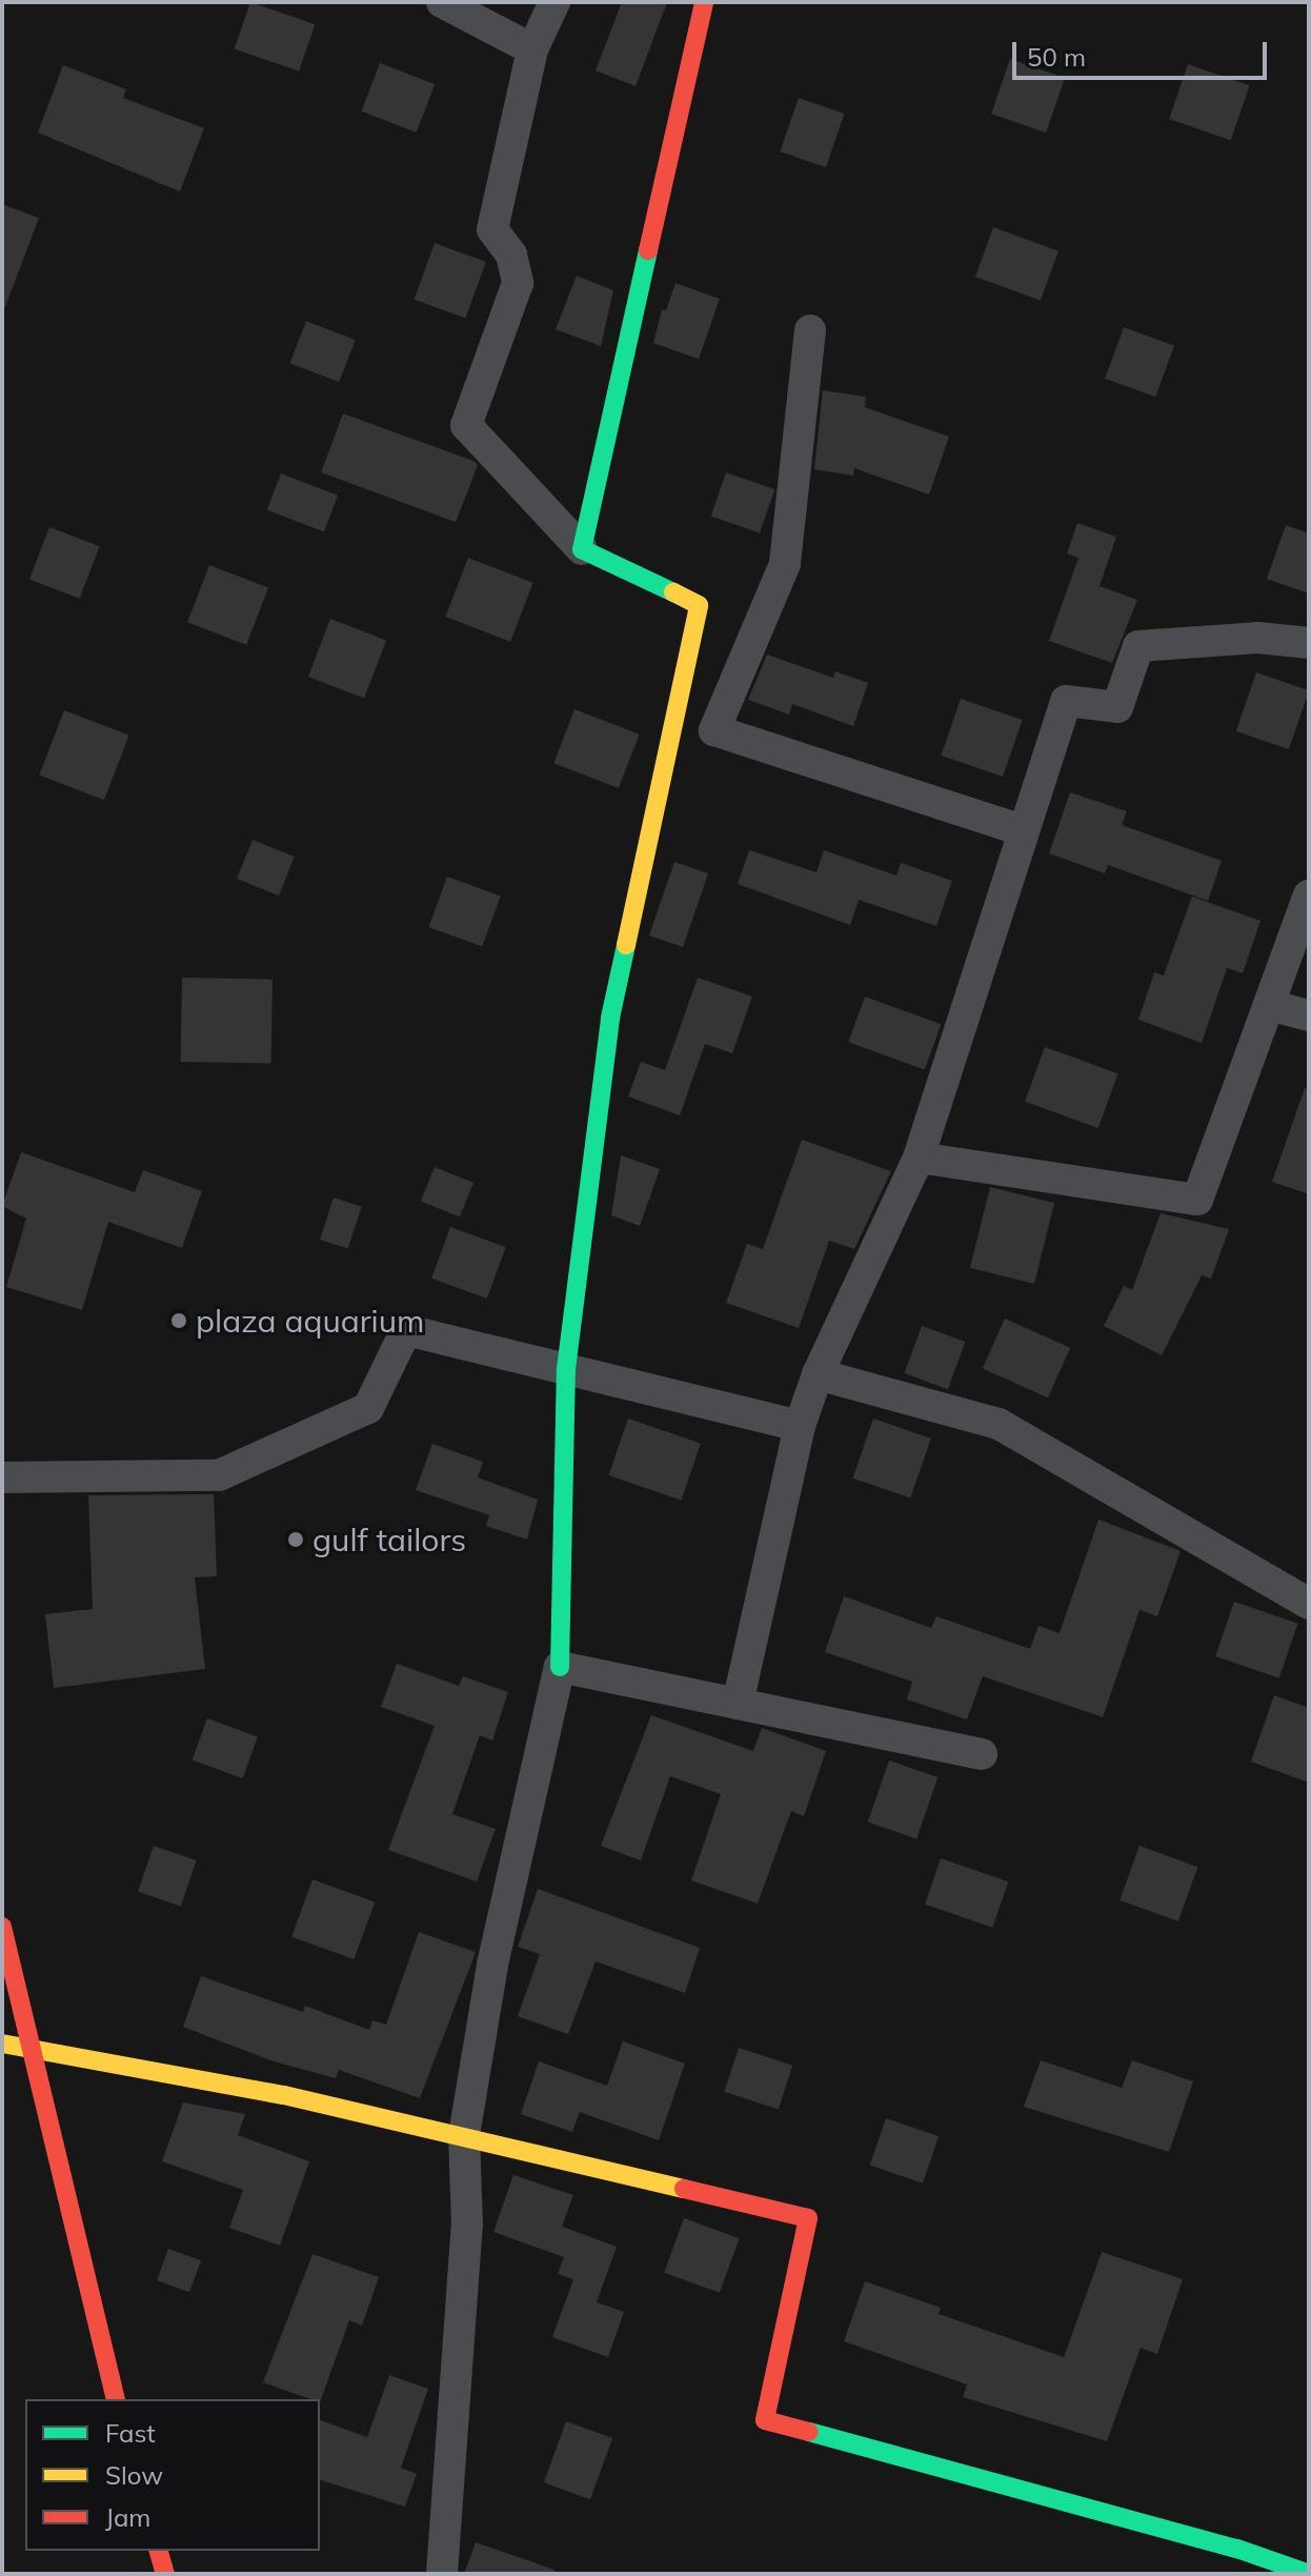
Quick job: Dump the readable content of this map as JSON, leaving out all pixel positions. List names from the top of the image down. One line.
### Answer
{"places":["plaza aquarium","gulf tailors"],"legend":["Fast","Slow","Jam"],"scale_bar":"50 m"}
